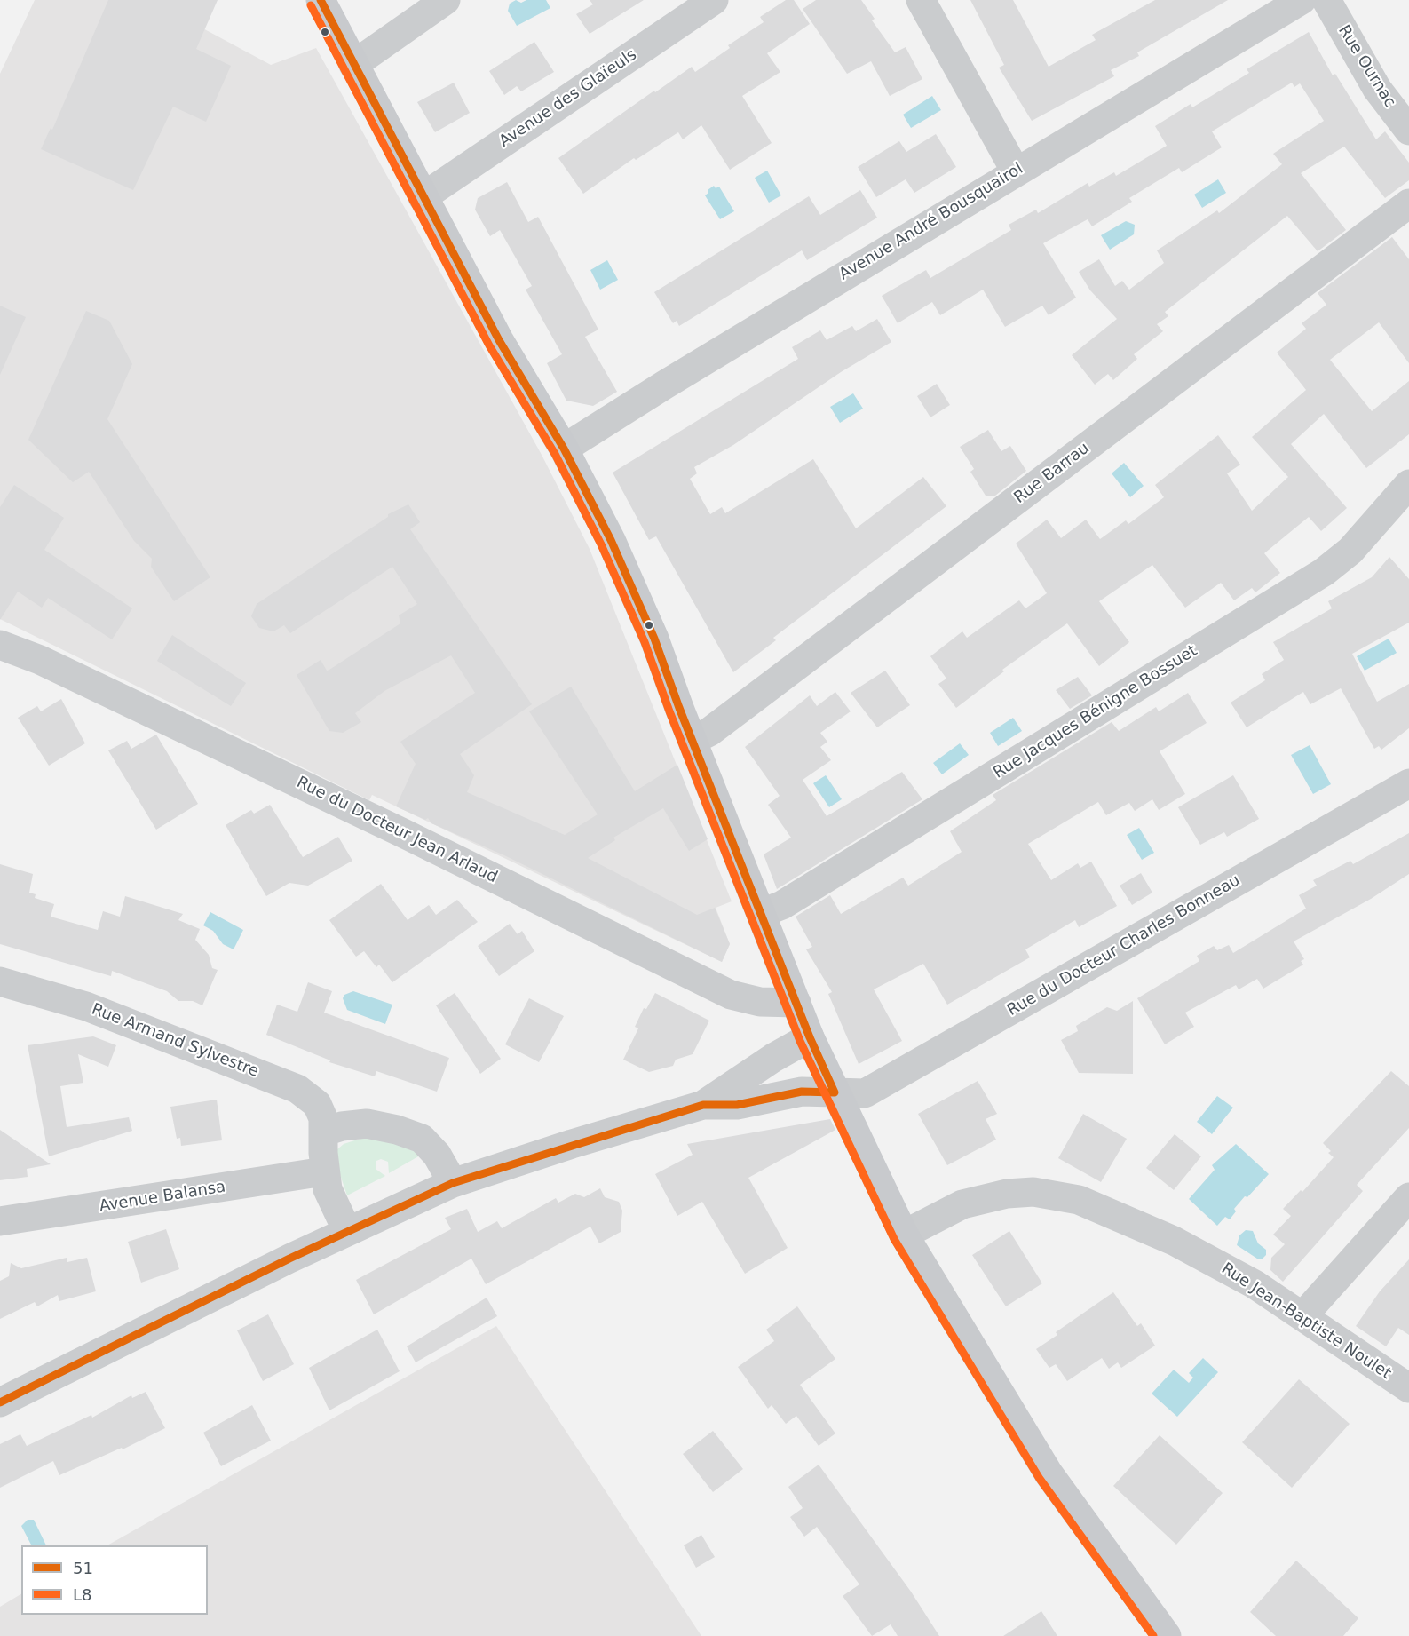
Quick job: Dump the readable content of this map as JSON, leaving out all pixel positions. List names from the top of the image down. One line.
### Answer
{"streets":{"street":["Rue Ournac","Avenue des Glaïeuls","Avenue André Bousquairol","Rue Barrau","Rue Jacques Bénigne Bossuet","Rue du Docteur Jean Arlaud","Rue du Docteur Charles Bonneau","Rue Armand Sylvestre","Avenue Balansa","Rue Jean-Baptiste Noulet"]},"crossings":[["Rue Armand Sylvestre","Avenue Balansa"]],"lines":["transit line 51","transit line L8"],"legend":["51","L8"]}
